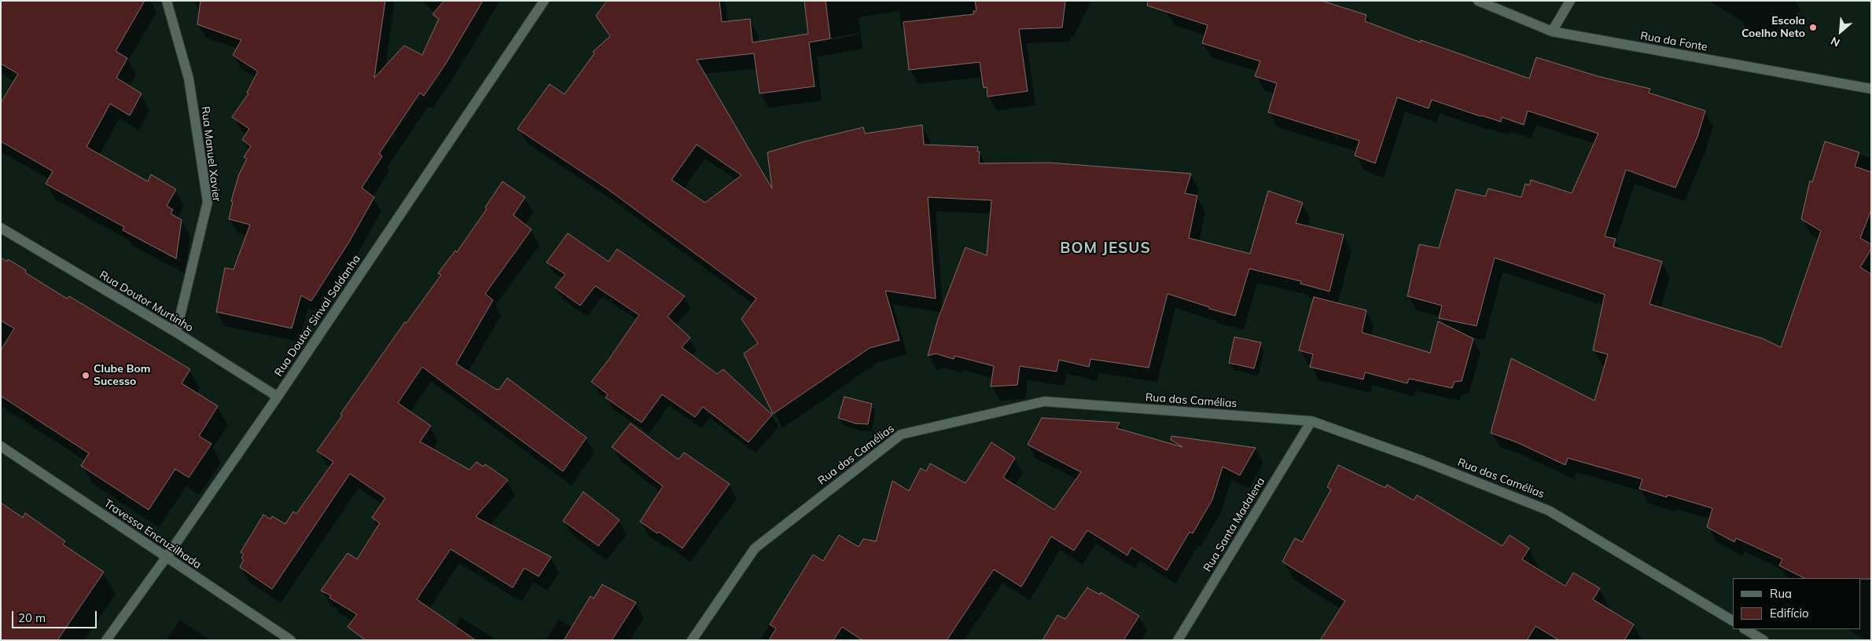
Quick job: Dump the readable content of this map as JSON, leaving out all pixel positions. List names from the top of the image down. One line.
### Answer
{"streets":{"street":["Rua da Fonte","Rua Manuel Xavier","Rua Doutor Murtinho","Rua Doutor Sinval Saldanha","Rua das Camélias","Rua Santa Madalena","Travessa Encruzilhada"]},"crossings":[["Rua Manuel Xavier","Rua Doutor Murtinho"],["Rua Doutor Murtinho","Rua Doutor Sinval Saldanha"],["Rua Doutor Sinval Saldanha","Travessa Encruzilhada"],["Rua das Camélias","Rua Santa Madalena"]],"districts":["BOM JESUS"],"places":["Escola Coelho Neto","Clube Bom Sucesso"],"legend":["Rua","Edifício"],"scale_bar":"20 m","north":"bottom left"}
